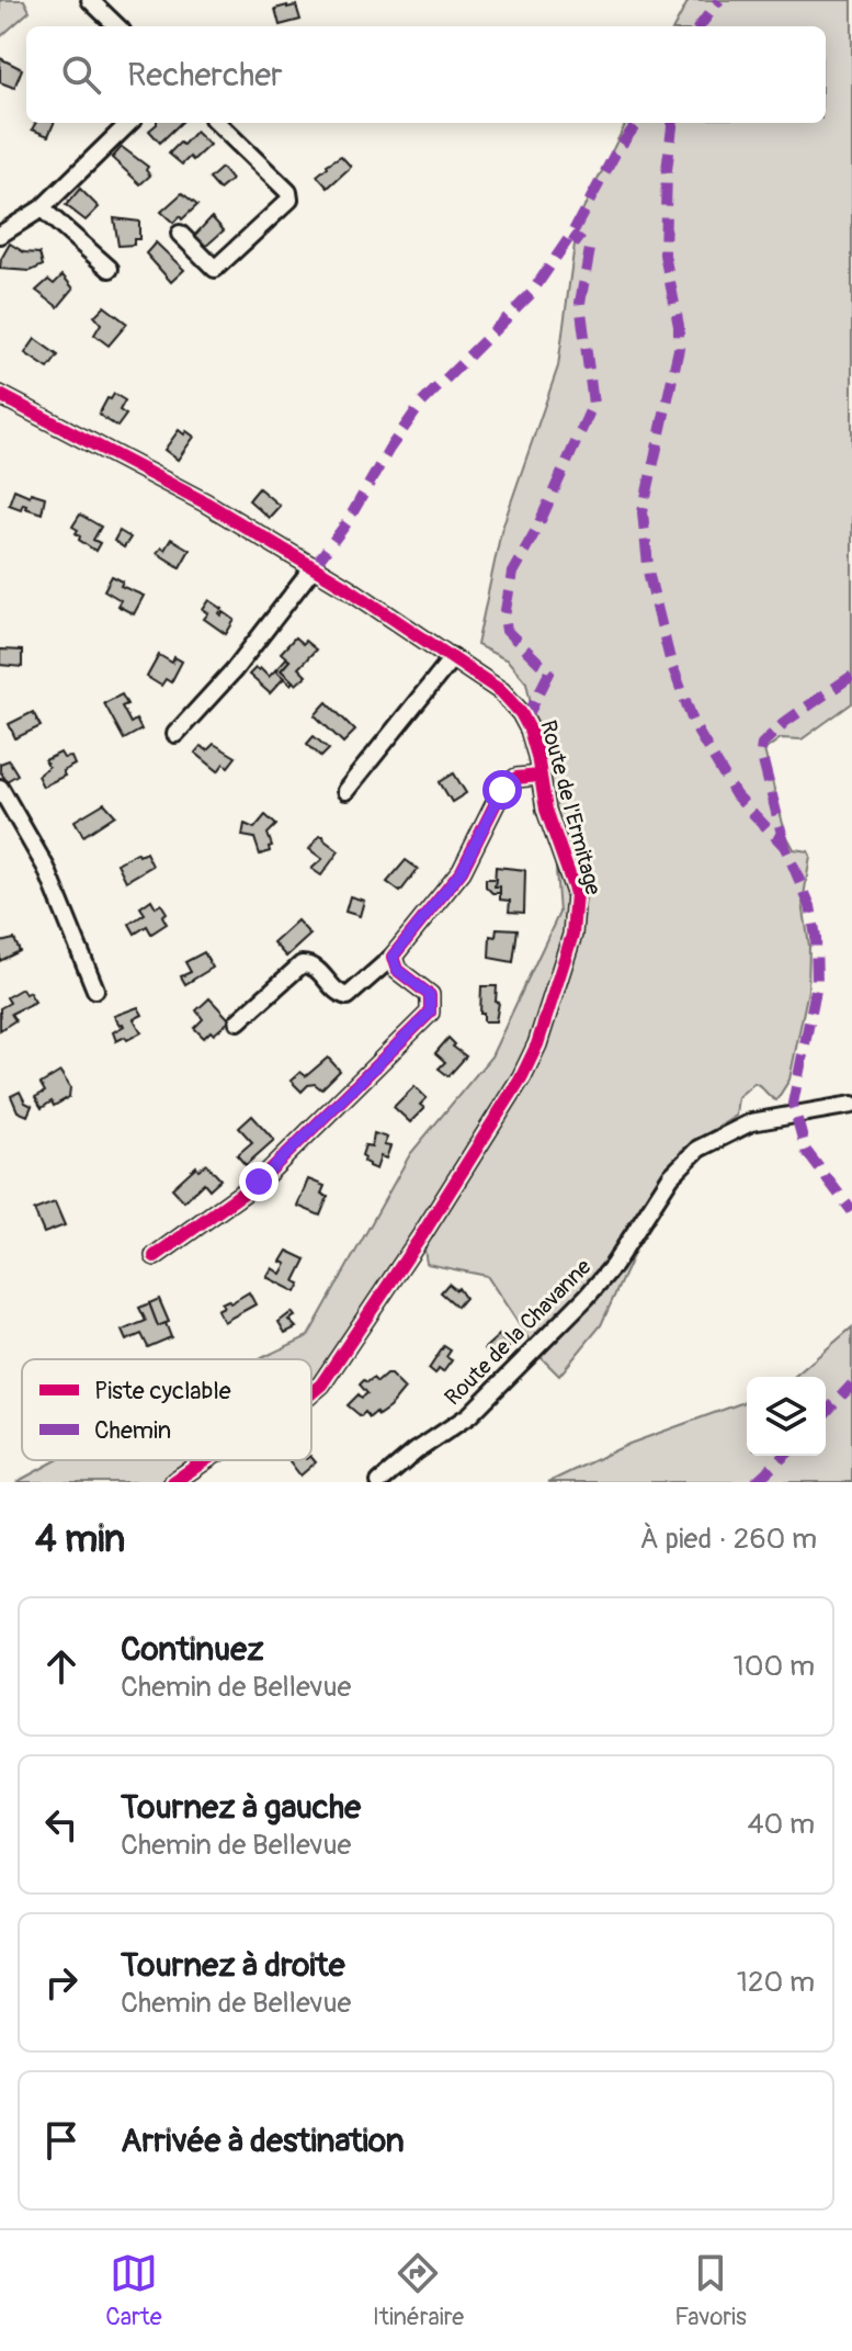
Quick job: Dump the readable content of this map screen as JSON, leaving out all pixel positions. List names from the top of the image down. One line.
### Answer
{"streets":{"street":["Route de l'Ermitage","Route de la Chavanne"]},"legend":["Piste cyclable","Chemin"],"page":{"search":"Rechercher","heading":["4 min","À pied · 260 m"],"list":[["Continuez","Chemin de Bellevue","100 m"],["Tournez à gauche","Chemin de Bellevue","40 m"],["Tournez à droite","Chemin de Bellevue","120 m"],"Arrivée à destination"],"nav":["Carte","Itinéraire","Favoris"]}}
